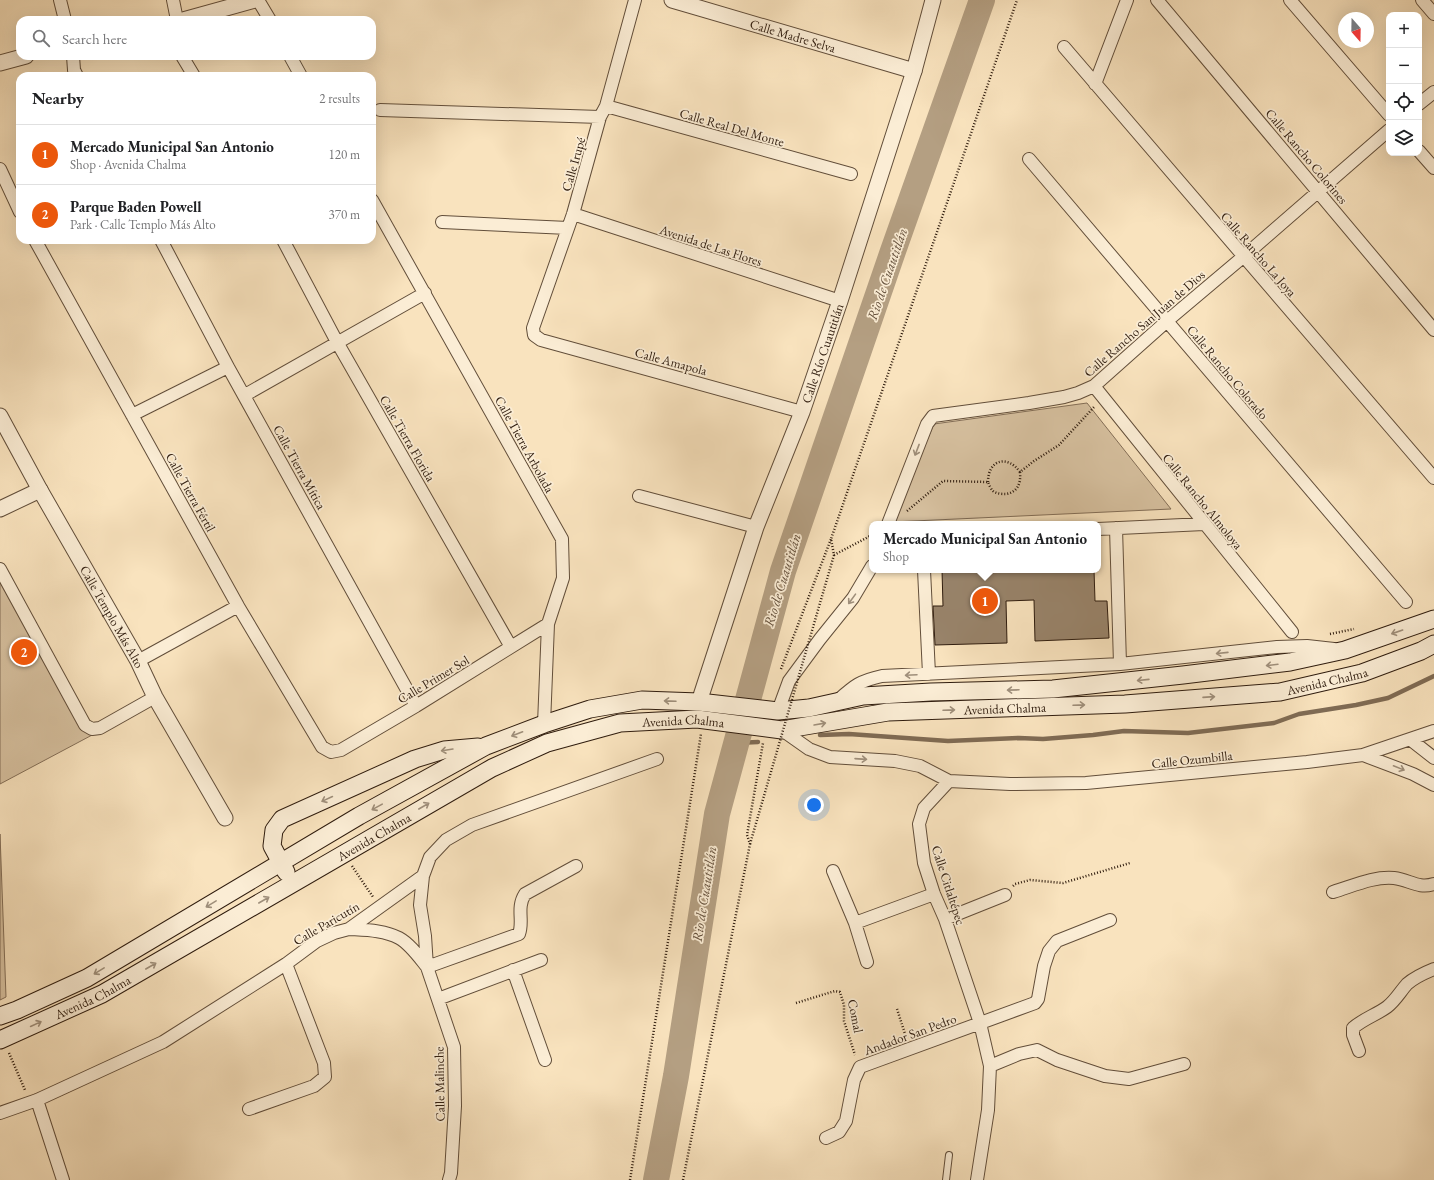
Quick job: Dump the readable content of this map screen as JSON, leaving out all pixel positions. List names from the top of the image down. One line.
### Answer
{"streets":{"main road":["Avenida Chalma"],"street":["Calle Madre Selva","Calle Real Del Monte","Calle Rancho Colorines","Calle Irupé","Avenida de Las Flores","Calle Rancho La Joya","Calle Rancho San Juan de Dios","Calle Río Cuautitlán","Calle Amapola","Calle Rancho Colorado","Calle Tierra Florida","Calle Tierra Arbolada","Calle Tierra Mítica","Calle Tierra Fértil","Calle Rancho Almoloya","Calle Templo Más Alto","Calle Primer Sol","Calle Ozumbilla","Calle Citlaltépec","Calle Paricutín","Andador San Pedro","Calle Malinche"],"path":["Comal"]},"crossings":[["Calle Madre Selva","Calle Río Cuautitlán"],["Calle Real Del Monte","Calle Irupé"],["Calle Rancho Colorines","Calle Rancho San Juan de Dios"],["Calle Irupé","Avenida de Las Flores"],["Calle Irupé","Calle Amapola"],["Avenida de Las Flores","Calle Río Cuautitlán"],["Calle Rancho La Joya","Calle Rancho San Juan de Dios"],["Calle Rancho San Juan de Dios","Calle Rancho Colorado"],["Calle Rancho San Juan de Dios","Calle Rancho Almoloya"],["Calle Río Cuautitlán","Calle Amapola"],["Calle Río Cuautitlán","Avenida Chalma"],["Calle Tierra Florida","Calle Primer Sol"],["Calle Tierra Arbolada","Calle Primer Sol"],["Calle Tierra Arbolada","Avenida Chalma"],["Calle Tierra Mítica","Calle Primer Sol"],["Calle Tierra Fértil","Calle Primer Sol"],["Calle Ozumbilla","Calle Citlaltépec"],["Calle Citlaltépec","Andador San Pedro"],["Calle Paricutín","Calle Malinche"],["Comal","Andador San Pedro"]],"one_way":["Calle Rancho San Juan de Dios"],"water":["Rio de Cuautitlán"],"north":"bottom","page":{"map_buttons":["+","−"],"search":"Search here","heading":["Nearby","2 results"],"list":[{"mark":"1","name":"Mercado Municipal San Antonio","note":"Shop · Avenida Chalma","value":"120 m"},{"mark":"2","name":"Parque Baden Powell","note":"Park · Calle Templo Más Alto","value":"370 m"}],"popup":["Mercado Municipal San Antonio","Shop"],"pins":["1","2"]}}
